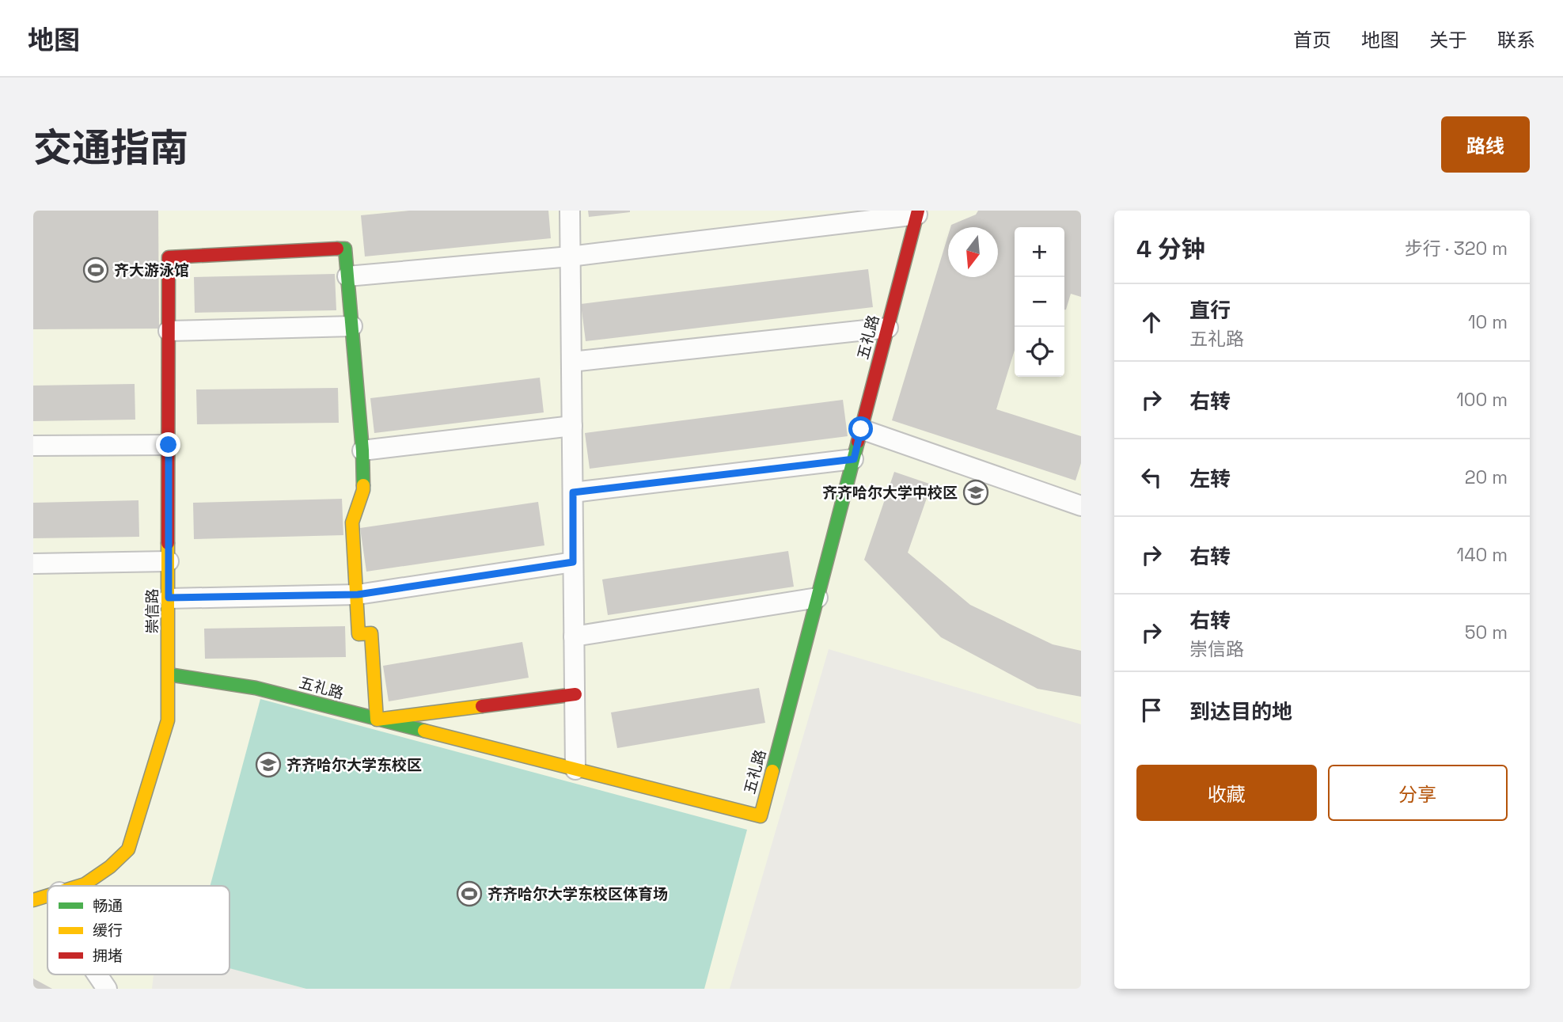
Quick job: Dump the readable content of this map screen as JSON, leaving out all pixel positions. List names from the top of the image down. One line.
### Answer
{"streets":{"street":["五礼路","崇信路"]},"crossings":[["五礼路","崇信路"]],"places":{"sports":["齐大游泳馆","齐齐哈尔大学东校区体育场"],"school or university":["齐齐哈尔大学中校区","齐齐哈尔大学东校区"]},"legend":["畅通","缓行","拥堵"],"north":"bottom","page":{"header":"地图","nav":["首页","地图","关于","联系"],"title":"交通指南","buttons":["路线",["收藏","分享"]],"heading":["4 分钟","步行 · 320 m"],"map_buttons":["+","−"],"list":[["直行","五礼路","10 m"],["右转","100 m"],["左转","20 m"],["右转","140 m"],["右转","崇信路","50 m"],"到达目的地"]}}
